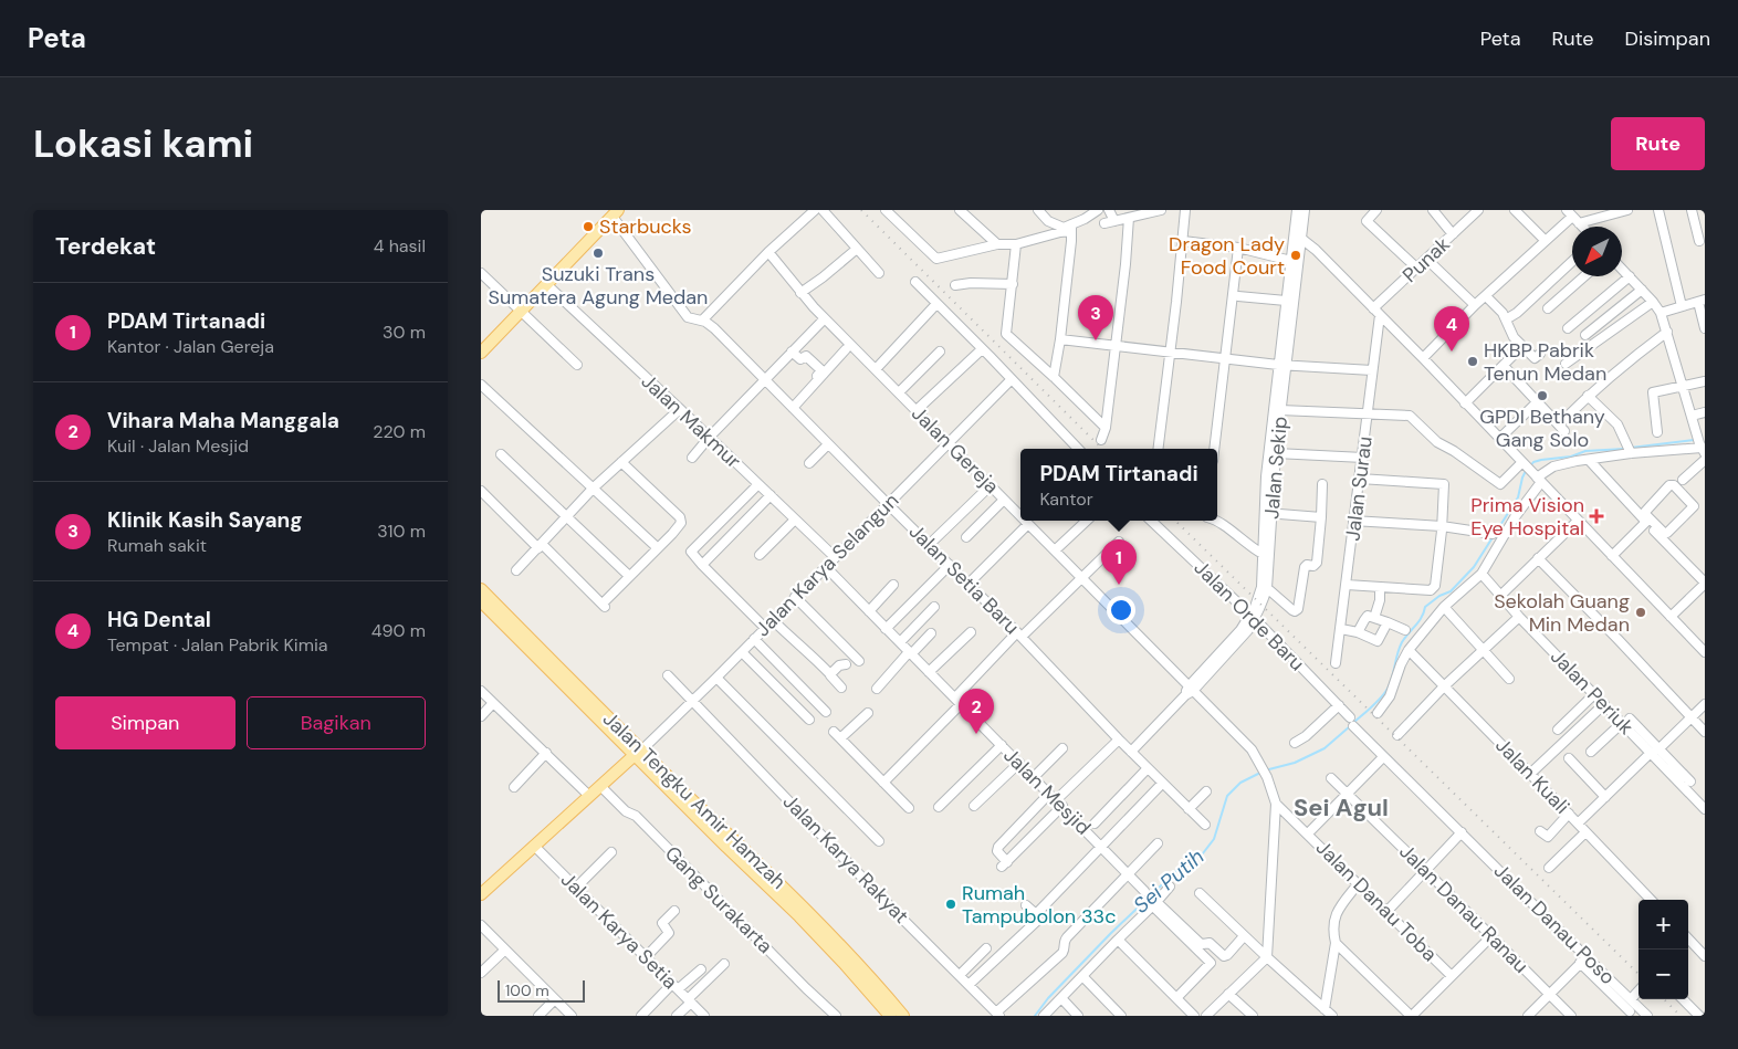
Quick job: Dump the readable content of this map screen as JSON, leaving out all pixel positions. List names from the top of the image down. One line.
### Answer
{"streets":{"main road":["Jalan Tengku Amir Hamzah"],"street":["Punak","Jalan Makmur","Jalan Gereja","Jalan Sekip","Jalan Surau","Jalan Karya Selangun","Jalan Setia Baru","Jalan Orde Baru","Jalan Periuk","Jalan Kuali","Jalan Mesjid","Jalan Karya Rakyat","Gang Surakarta","Jalan Danau Toba","Jalan Danau Ranau","Jalan Danau Poso","Jalan Karya Setia"]},"crossings":[["Punak","Jalan Surau"],["Jalan Makmur","Jalan Karya Selangun"],["Jalan Gereja","Jalan Sekip"],["Jalan Gereja","Jalan Karya Selangun"],["Jalan Gereja","Jalan Danau Toba"],["Jalan Sekip","Jalan Setia Baru"],["Jalan Sekip","Jalan Orde Baru"],["Jalan Karya Selangun","Jalan Setia Baru"],["Jalan Karya Selangun","Jalan Mesjid"],["Jalan Karya Selangun","Jalan Tengku Amir Hamzah"],["Jalan Karya Selangun","Jalan Karya Rakyat"]],"districts":["Sei Agul"],"water":["Sei Putih"],"places":{"other":["Starbucks","Suzuki Trans Sumatera Agung Medan","Dragon Lady Food Court","HKBP Pabrik Tenun Medan","GPDI Bethany Gang Solo","Sekolah Guang Min Medan","Rumah Tampubolon 33c"],"health":["Prima Vision Eye Hospital"]},"scale_bar":"100 m","north":"bottom left","page":{"header":"Peta","nav":["Peta","Rute","Disimpan"],"buttons":["Rute",["Simpan","Bagikan"]],"title":"Lokasi kami","heading":["Terdekat","4 hasil"],"list":[{"mark":"1","name":"PDAM Tirtanadi","note":"Kantor · Jalan Gereja","value":"30 m"},{"mark":"2","name":"Vihara Maha Manggala","note":"Kuil · Jalan Mesjid","value":"220 m"},{"mark":"3","name":"Klinik Kasih Sayang","note":"Rumah sakit","value":"310 m"},{"mark":"4","name":"HG Dental","note":"Tempat · Jalan Pabrik Kimia","value":"490 m"}],"pins":["3","4","1","2"],"popup":["PDAM Tirtanadi","Kantor"],"map_buttons":["+","−"],"scale":"100 m"}}
